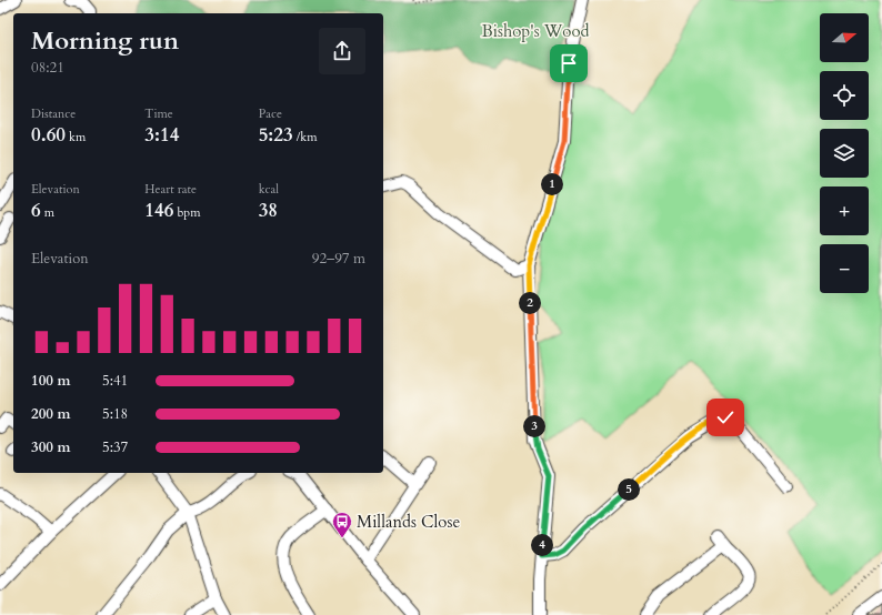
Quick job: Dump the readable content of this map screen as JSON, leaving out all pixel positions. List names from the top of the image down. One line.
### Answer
{"parks":["Bishop's Wood"],"places":{"bus stop":["Millands Close"]},"north":"right","page":{"map_buttons":["+","−"],"heading":["Morning run","08:21"],"stats":[["Distance","0.60 km"],["Time","3:14"],["Pace","5:23 /km"],["Elevation","6 m"],["Heart rate","146 bpm"],["kcal","38"]],"pins":["1","2","3","5","4"],"chart":["Elevation","92–97 m"],"list":[{"name":"100 m","note":"5:41"},{"name":"200 m","note":"5:18"},{"name":"300 m","note":"5:37"}]}}
